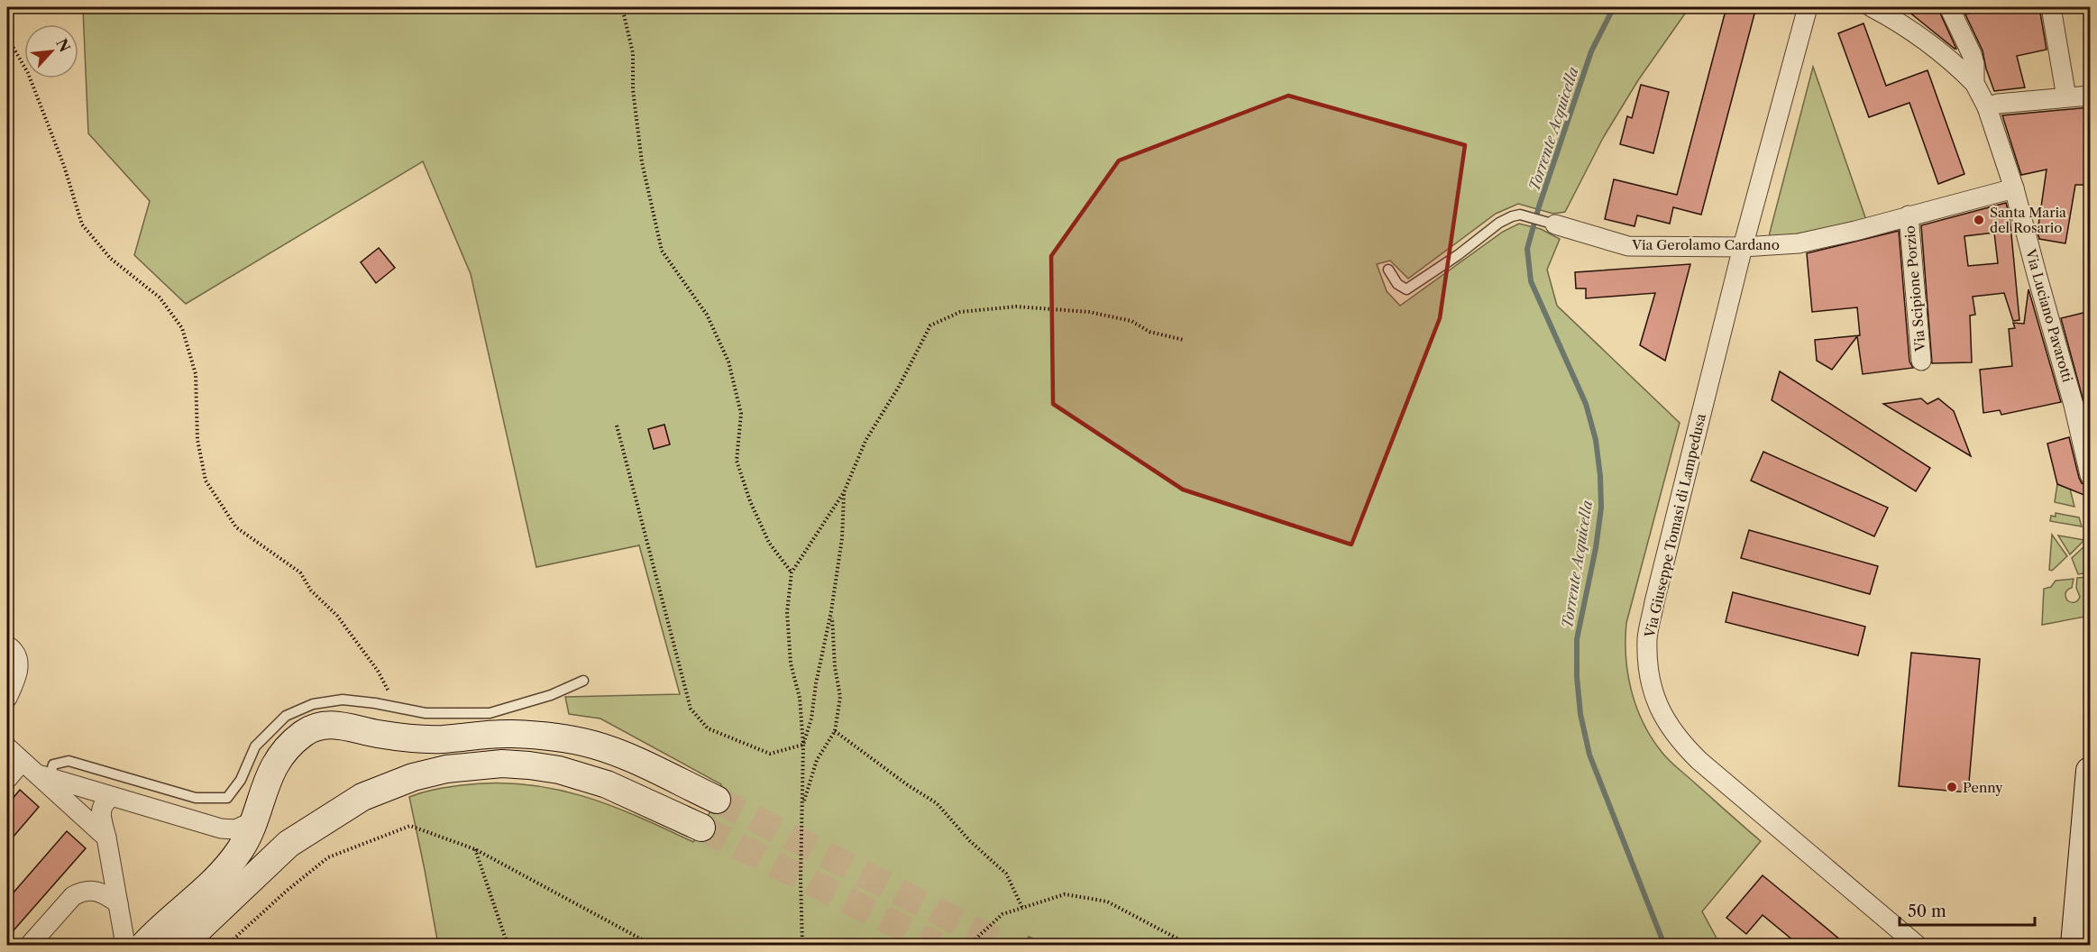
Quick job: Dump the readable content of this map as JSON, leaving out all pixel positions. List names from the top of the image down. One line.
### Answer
{"streets":{"street":["Via Gerolamo Cardano","Via Scipione Porzio","Via Luciano Pavarotti","Via Giuseppe Tomasi di Lampedusa"]},"crossings":[["Via Gerolamo Cardano","Via Scipione Porzio"],["Via Gerolamo Cardano","Via Luciano Pavarotti"],["Via Gerolamo Cardano","Via Giuseppe Tomasi di Lampedusa"]],"water":["Torrente Acquicella"],"places":["Santa Maria del Rosario","Penny"],"scale_bar":"50 m","north":"top right"}
